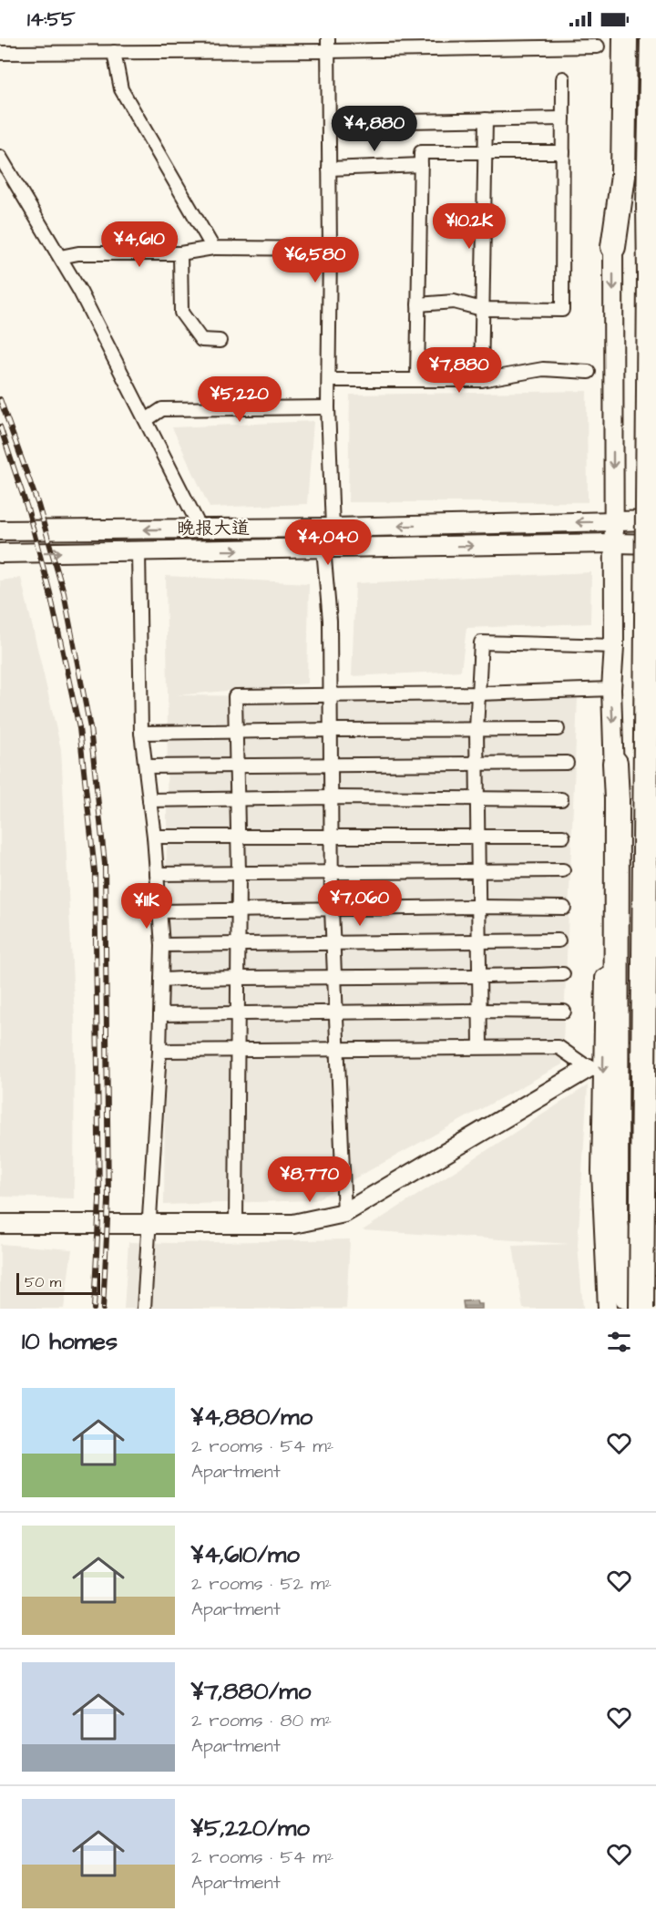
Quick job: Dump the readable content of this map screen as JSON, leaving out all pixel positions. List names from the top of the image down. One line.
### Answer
{"streets":{"main road":["晚报大道"]},"scale_bar":"50 m","page":{"status":"14:55","price":["¥4,880","¥10.2K","¥4,610","¥6,580","¥7,880","¥5,220","¥4,040","¥7,060","¥11K","¥8,770"],"scale":"50 m","heading":"10 homes","list":[{"name":"¥4,880/mo","note":"2 rooms · 54 m² · Apartment"},{"name":"¥4,610/mo","note":"2 rooms · 52 m² · Apartment"},{"name":"¥7,880/mo","note":"2 rooms · 80 m² · Apartment"},{"name":"¥5,220/mo","note":"2 rooms · 54 m² · Apartment"}]}}
